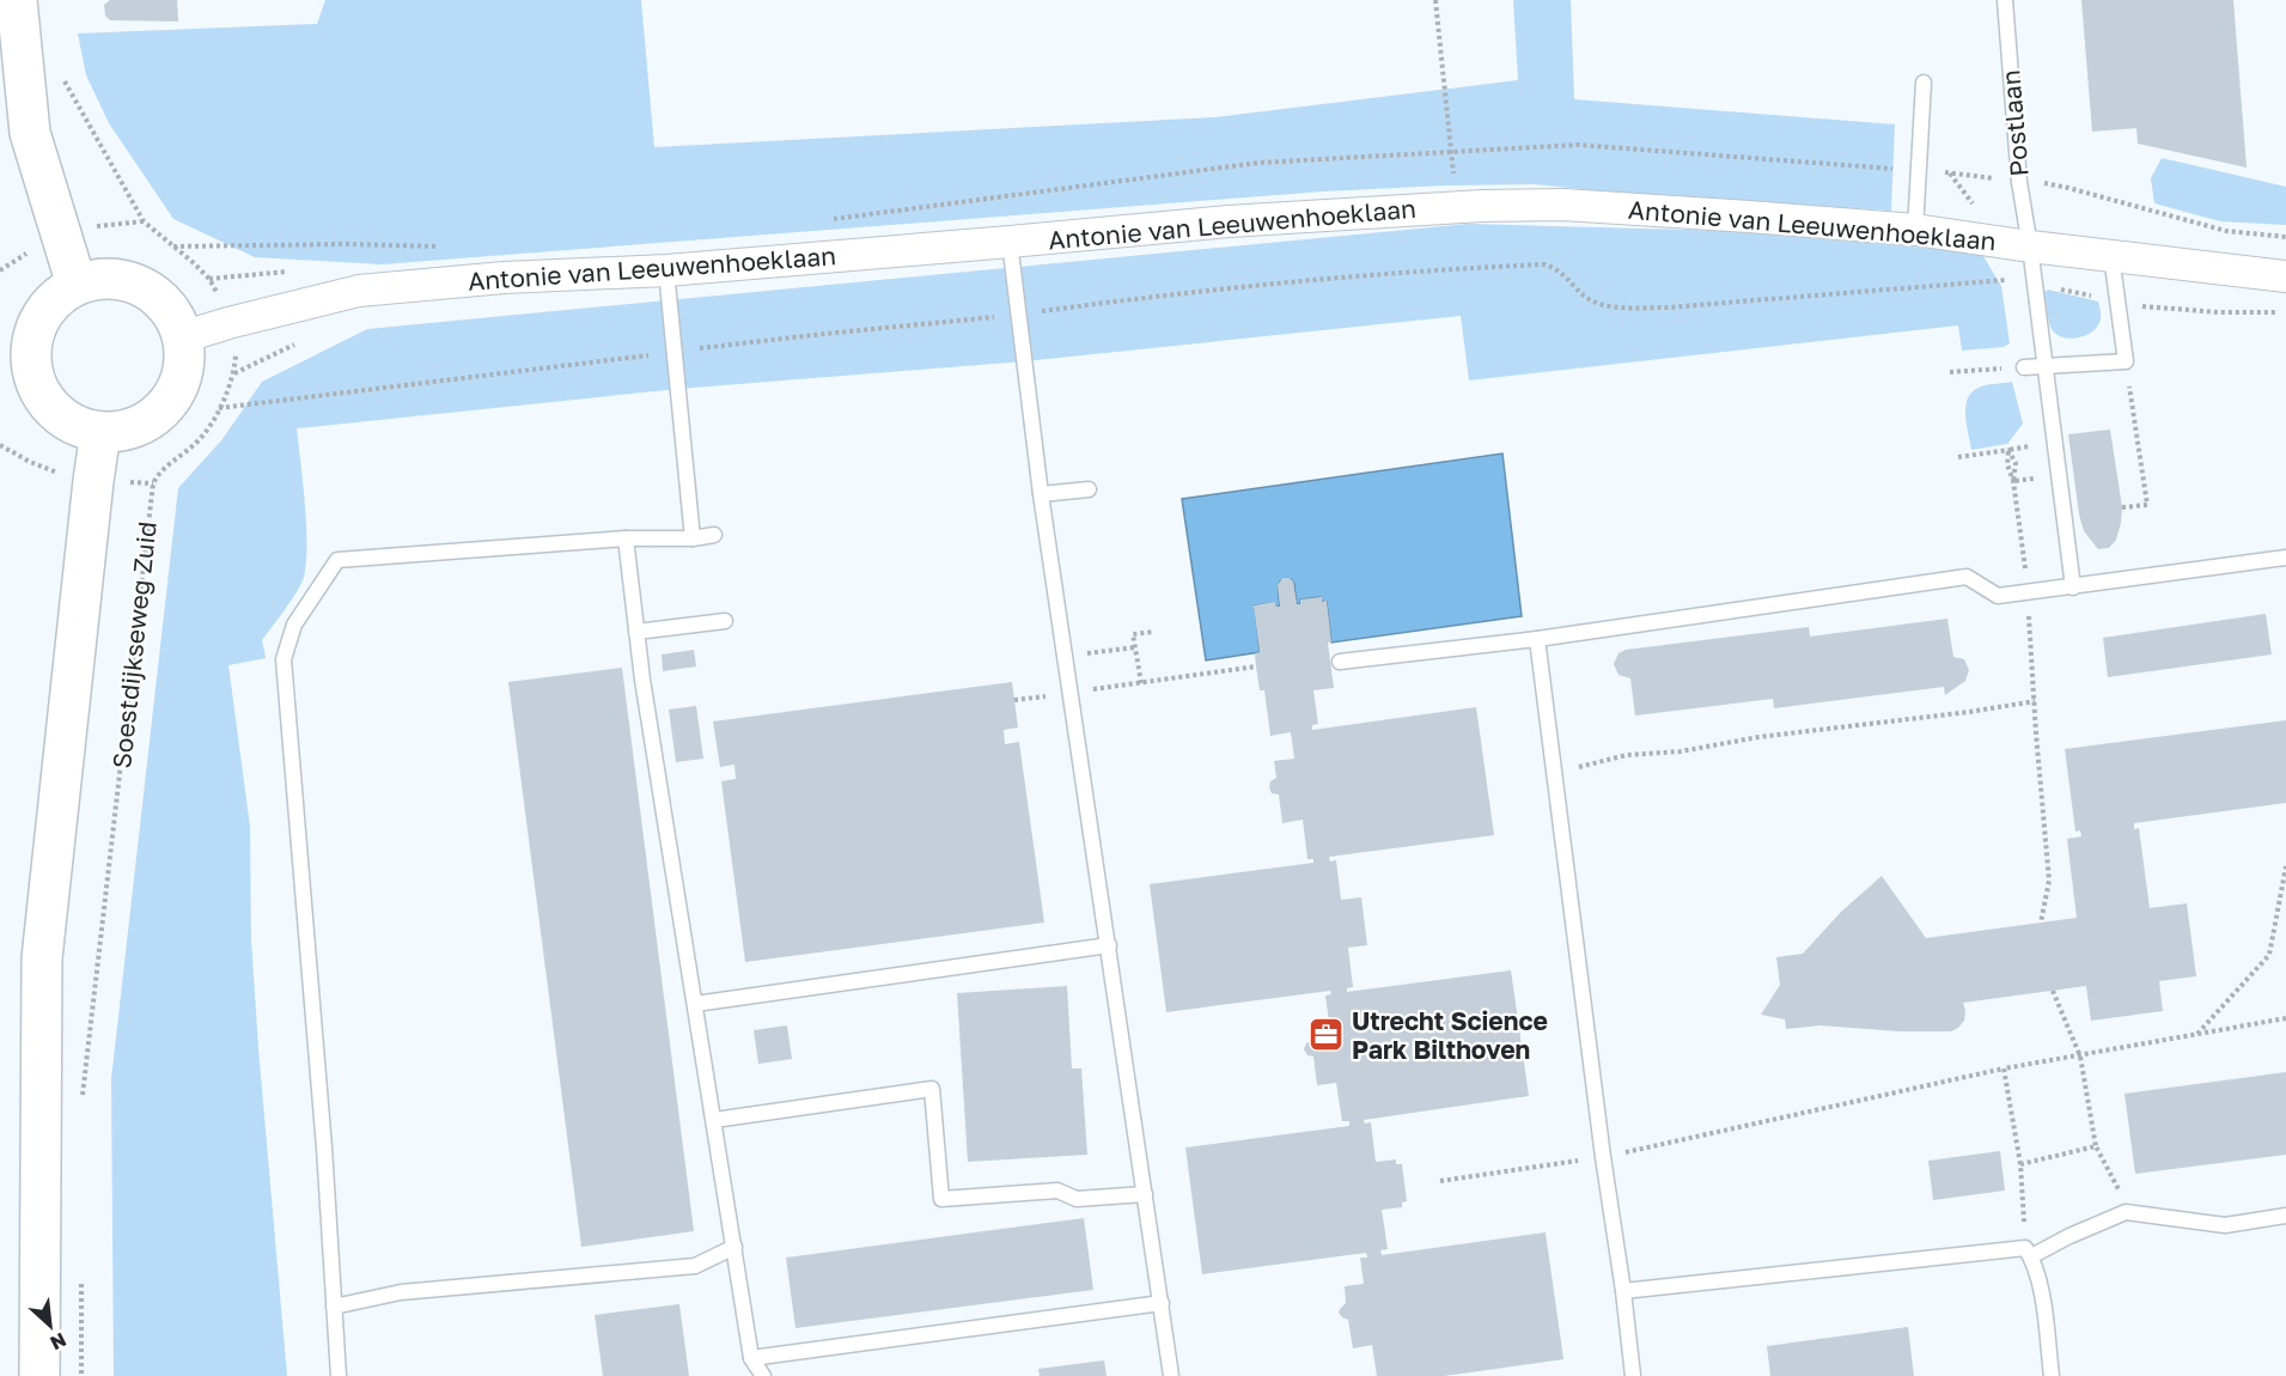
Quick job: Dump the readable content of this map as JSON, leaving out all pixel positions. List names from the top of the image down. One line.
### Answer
{"streets":{"street":["Antonie van Leeuwenhoeklaan"],"lane":["Postlaan"],"path":["Soestdijkseweg Zuid"]},"crossings":[["Postlaan","Antonie van Leeuwenhoeklaan"],["Antonie van Leeuwenhoeklaan","Soestdijkseweg Zuid"]],"places":{"office":["Utrecht Science Park Bilthoven"]},"north":"bottom right"}
